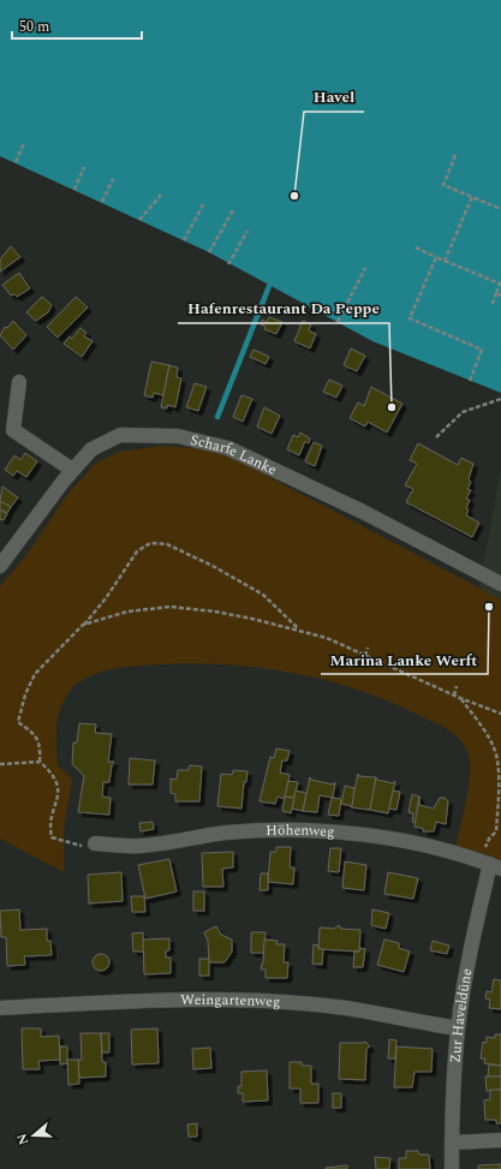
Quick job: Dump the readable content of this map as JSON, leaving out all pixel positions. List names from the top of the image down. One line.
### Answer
{"streets":{"street":["Scharfe Lanke","Höhenweg","Weingartenweg","Zur Haveldüne"]},"crossings":[["Höhenweg","Zur Haveldüne"],["Weingartenweg","Zur Haveldüne"]],"places":["Havel","Hafenrestaurant Da Peppe","Marina Lanke Werft"],"scale_bar":"50 m","north":"left"}
